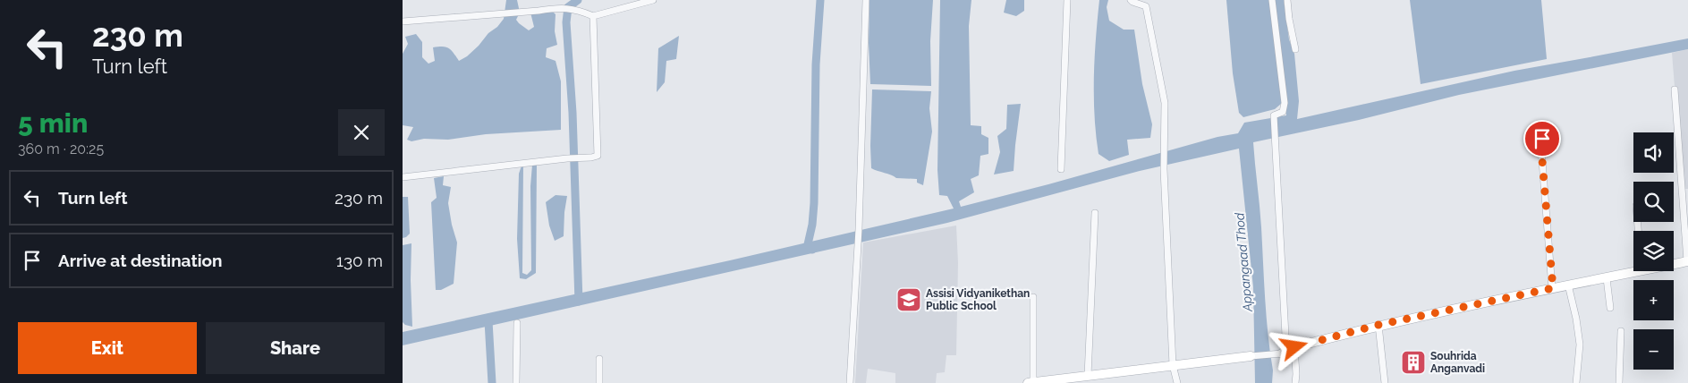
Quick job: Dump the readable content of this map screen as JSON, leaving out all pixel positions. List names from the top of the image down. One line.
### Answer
{"water":["Appangaad Thod"],"places":{"school or university":["Assisi Vidyanikethan Public School"],"building":["Souhrida Anganvadi"]},"page":{"turn":["230 m","Turn left"],"heading":["5 min","360 m · 20:25"],"map_buttons":["+","−"],"list":[{"name":"Turn left","value":"230 m"},{"name":"Arrive at destination","value":"130 m"}],"buttons":["Exit","Share"]}}
